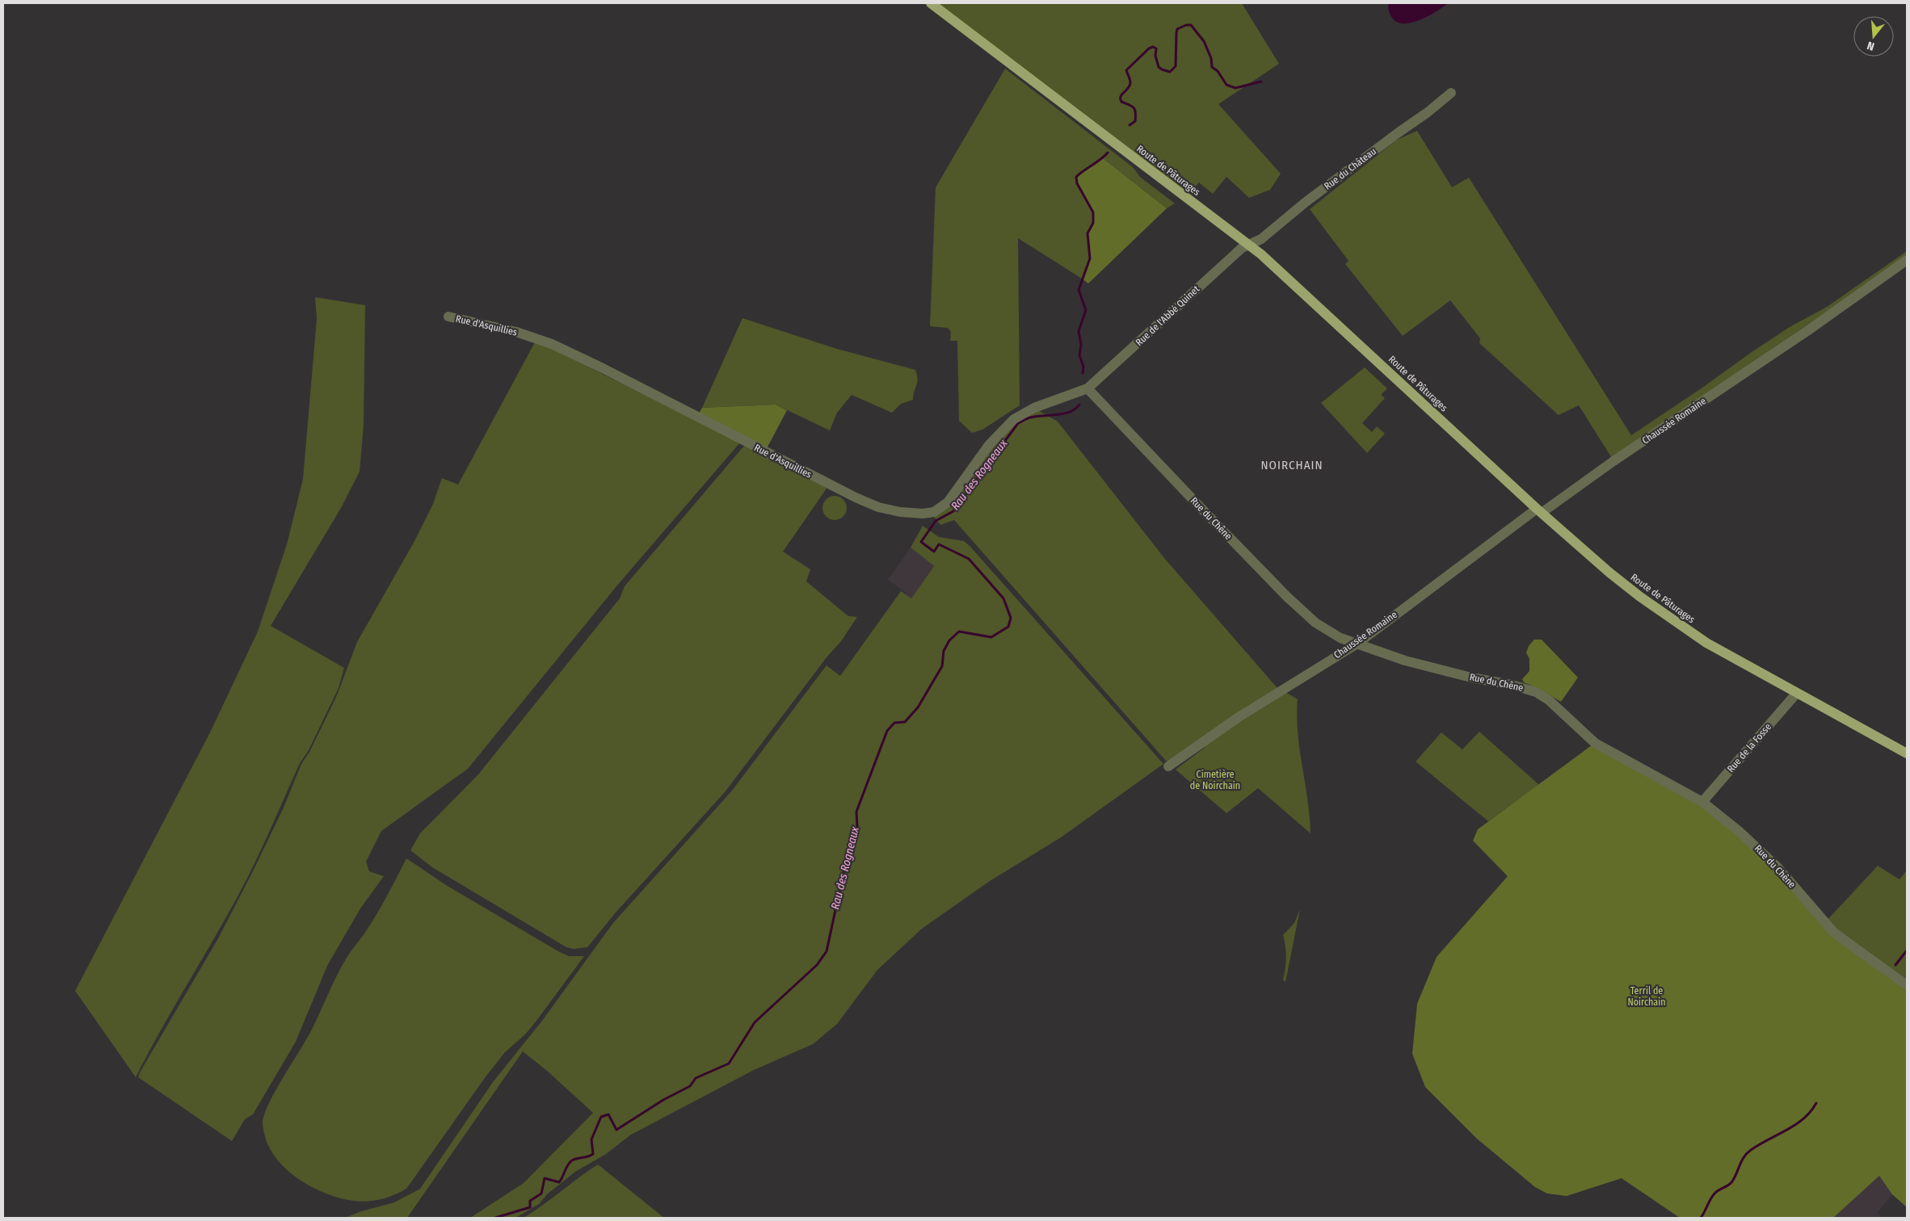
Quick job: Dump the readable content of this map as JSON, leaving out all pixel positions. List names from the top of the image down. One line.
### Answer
{"streets":{"main road":["Route de Pâturages"],"street":["Rue du Château","Rue de l'Abbé Quinet","Rue d'Asquillies","Chaussée Romaine","Rue du Chêne","Rue de la Fosse"]},"crossings":[["Rue du Château","Route de Pâturages"],["Rue du Château","Rue de l'Abbé Quinet"],["Route de Pâturages","Rue de l'Abbé Quinet"],["Route de Pâturages","Chaussée Romaine"],["Route de Pâturages","Rue de la Fosse"],["Rue de l'Abbé Quinet","Rue d'Asquillies"],["Rue de l'Abbé Quinet","Rue du Chêne"],["Rue d'Asquillies","Rue du Chêne"],["Chaussée Romaine","Rue du Chêne"],["Rue du Chêne","Rue de la Fosse"]],"districts":["NOIRCHAIN"],"water":["Rau des Rogneaux"],"parks":["Cimetière de Noirchain","Terril de Noirchain"],"north":"bottom"}
